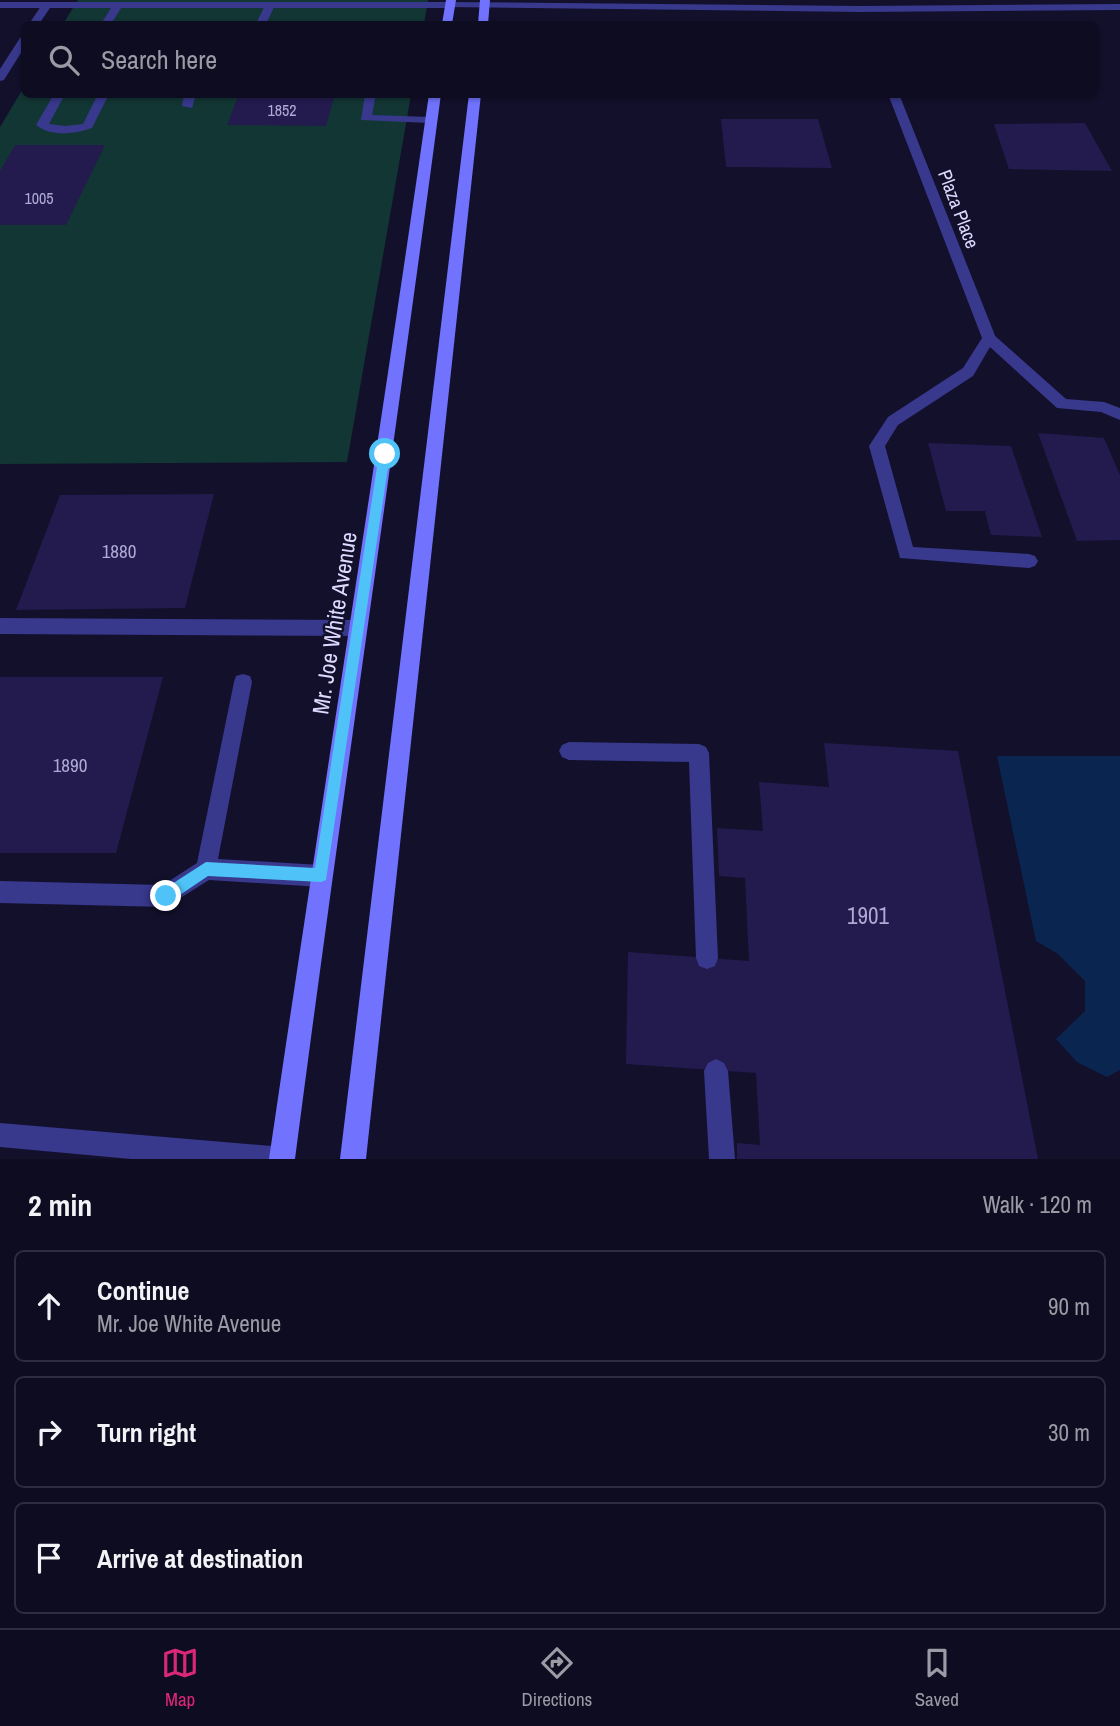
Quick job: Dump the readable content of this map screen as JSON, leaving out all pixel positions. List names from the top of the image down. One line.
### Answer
{"streets":{"main road":["Mr. Joe White Avenue"],"street":["Plaza Place"]},"house_numbers":["1852","1005","1880","1890","1901"],"page":{"search":"Search here","heading":["2 min","Walk · 120 m"],"list":[["Continue","Mr. Joe White Avenue","90 m"],["Turn right","30 m"],"Arrive at destination"],"nav":["Map","Directions","Saved"]}}
